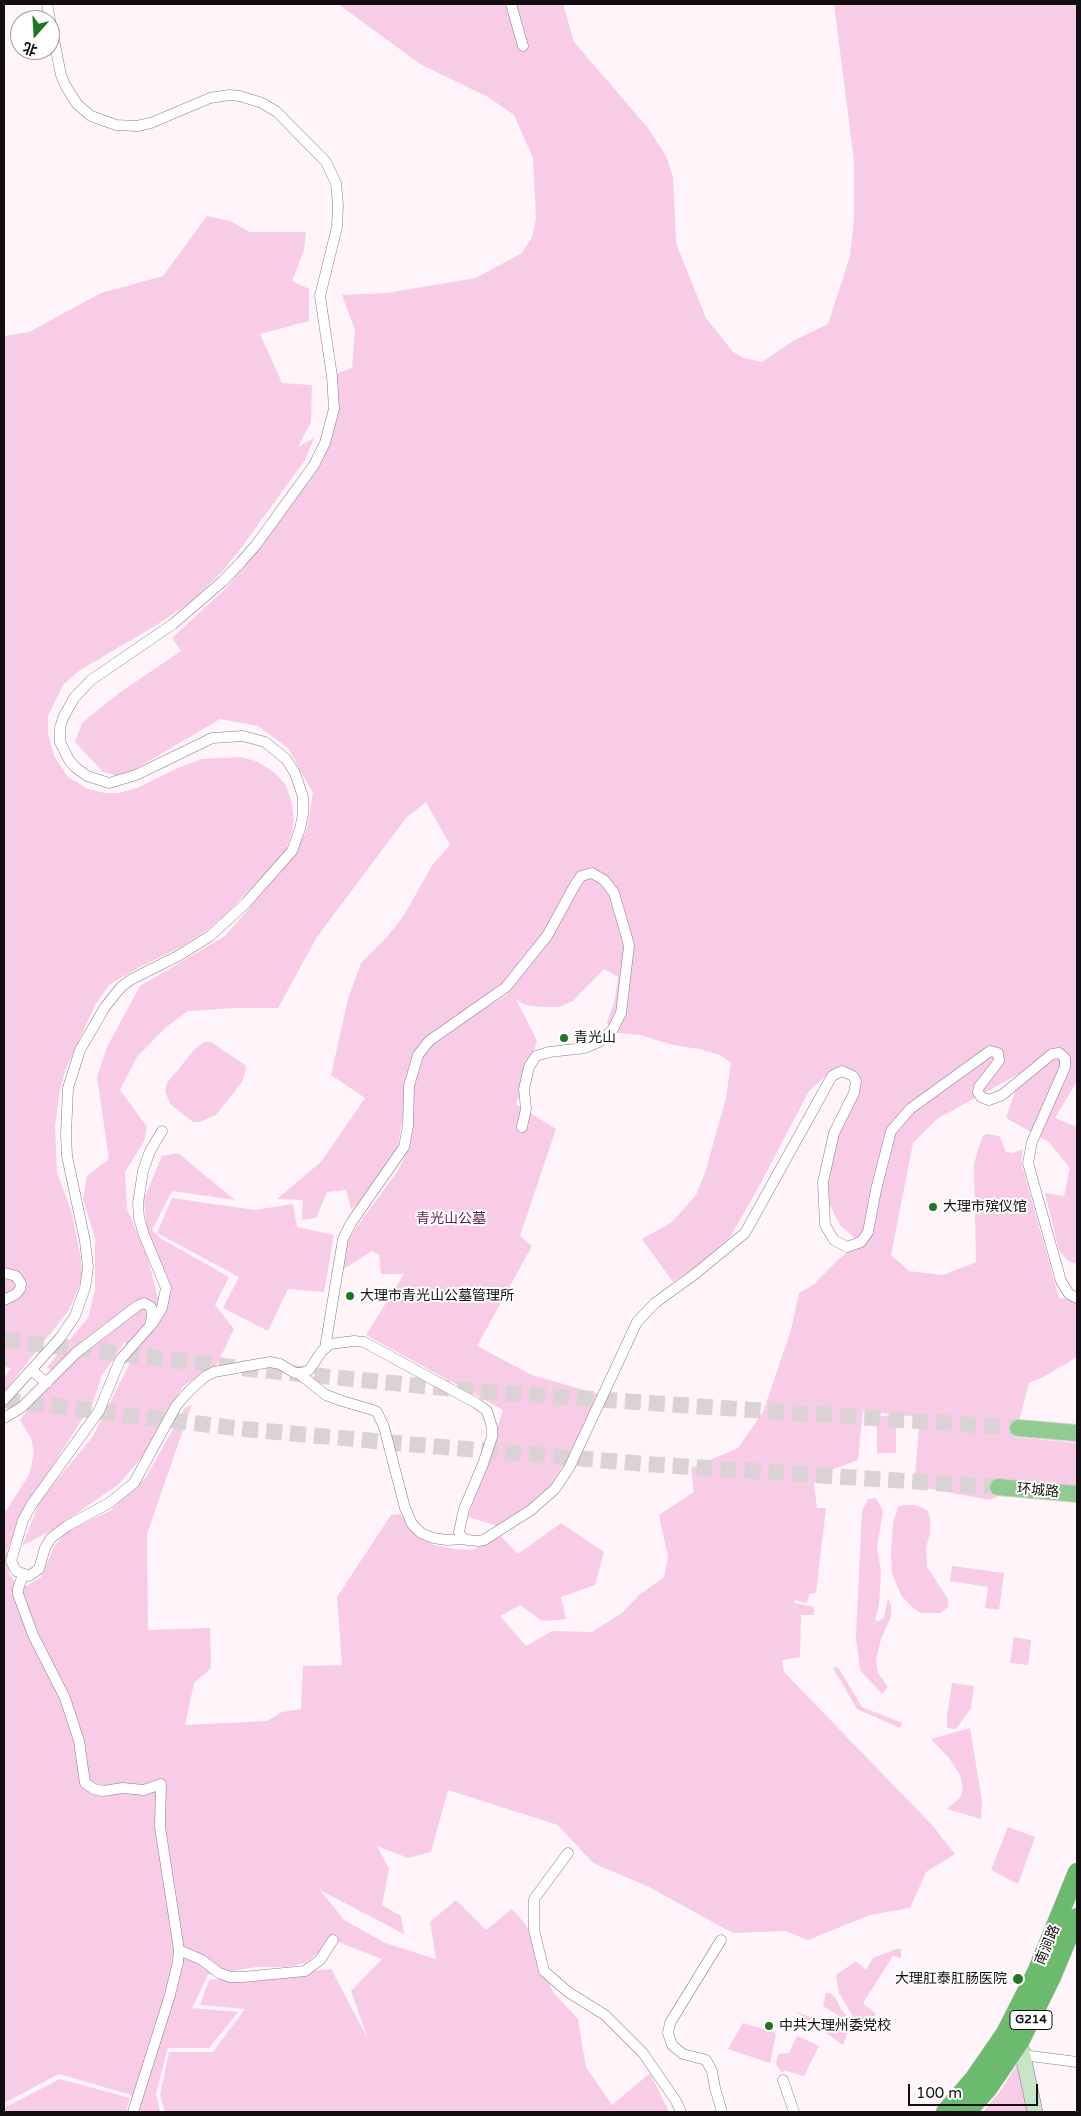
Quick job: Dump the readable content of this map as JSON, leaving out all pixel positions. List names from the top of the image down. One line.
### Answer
{"streets":{"highway":["南涧路","G214"],"main road":["环城路"]},"parks":["青光山公墓"],"places":["青光山","大理市殡仪馆","大理市青光山公墓管理所","大理肛泰肛肠医院","中共大理州委党校"],"scale_bar":"100 m","north":"bottom"}
